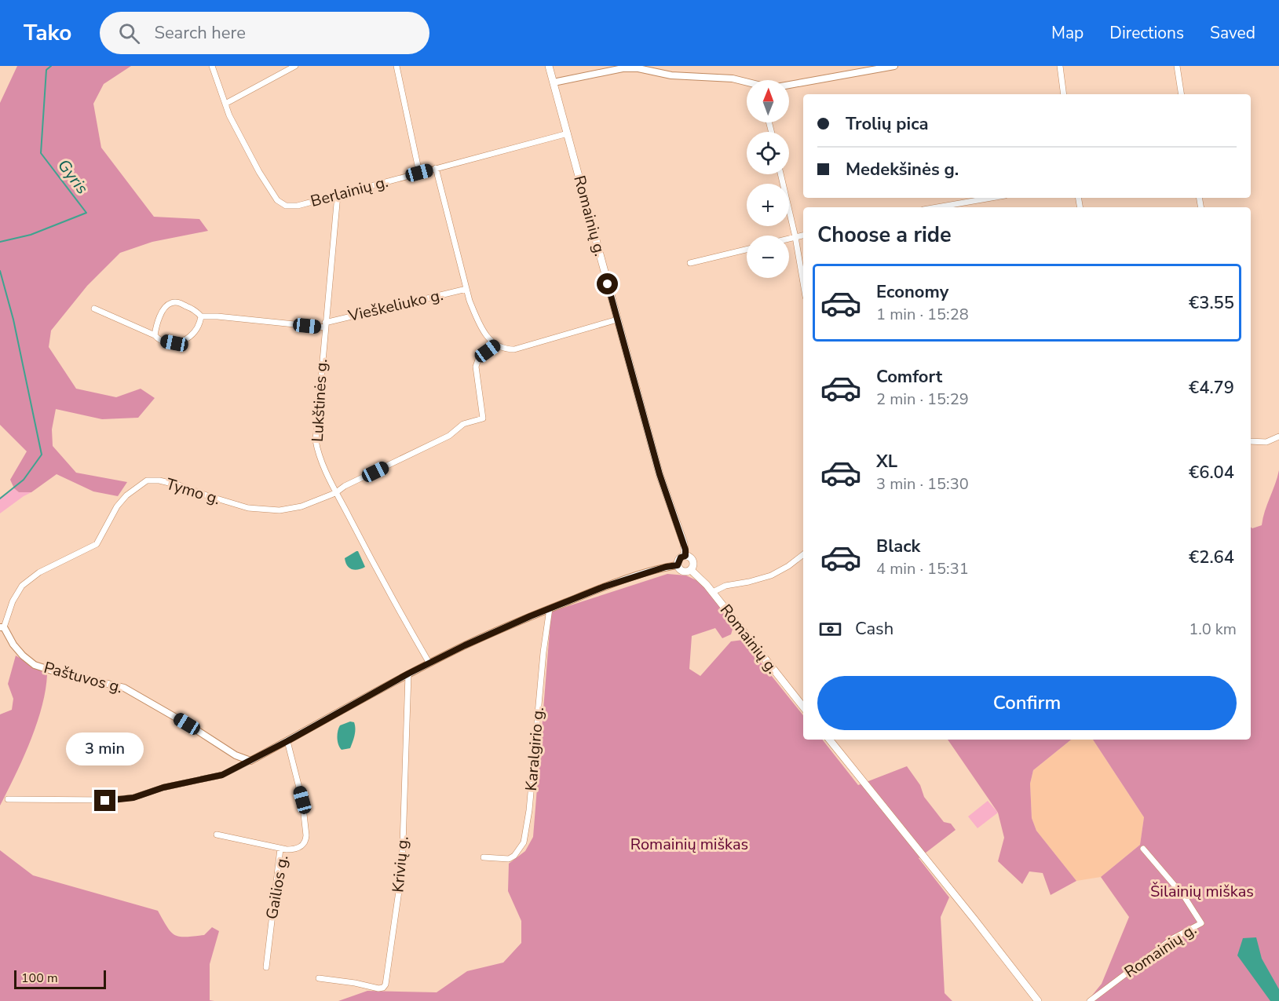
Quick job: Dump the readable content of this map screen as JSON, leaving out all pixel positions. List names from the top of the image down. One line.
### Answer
{"streets":{"main road":["Romainių g."],"street":["Berlainių g.","Vieškeliuko g.","Lukštinės g.","Tymo g.","Paštuvos g.","Karalgirio g.","Krivių g.","Gailios g."]},"crossings":[["Berlainių g.","Romainių g."],["Berlainių g.","Lukštinės g."],["Vieškeliuko g.","Lukštinės g."],["Lukštinės g.","Tymo g."],["Tymo g.","Paštuvos g."]],"water":["Gyris"],"parks":["Romainių miškas","Šilainių miškas"],"scale_bar":"100 m","north":"top","page":{"header":"Tako","search":"Search here","nav":["Map","Directions","Saved"],"map_buttons":["+","−"],"banner":["Trolių pica","Medekšinės g."],"heading":"Choose a ride","list":[{"name":"Economy","note":"1 min · 15:28","value":"€3.55"},{"name":"Comfort","note":"2 min · 15:29","value":"€4.79"},{"name":"XL","note":"3 min · 15:30","value":"€6.04"},{"name":"Black","note":"4 min · 15:31","value":"€2.64"}],"pay":["Cash","1.0 km"],"buttons":"Confirm","bubble":"3 min","scale":"100 m"}}
